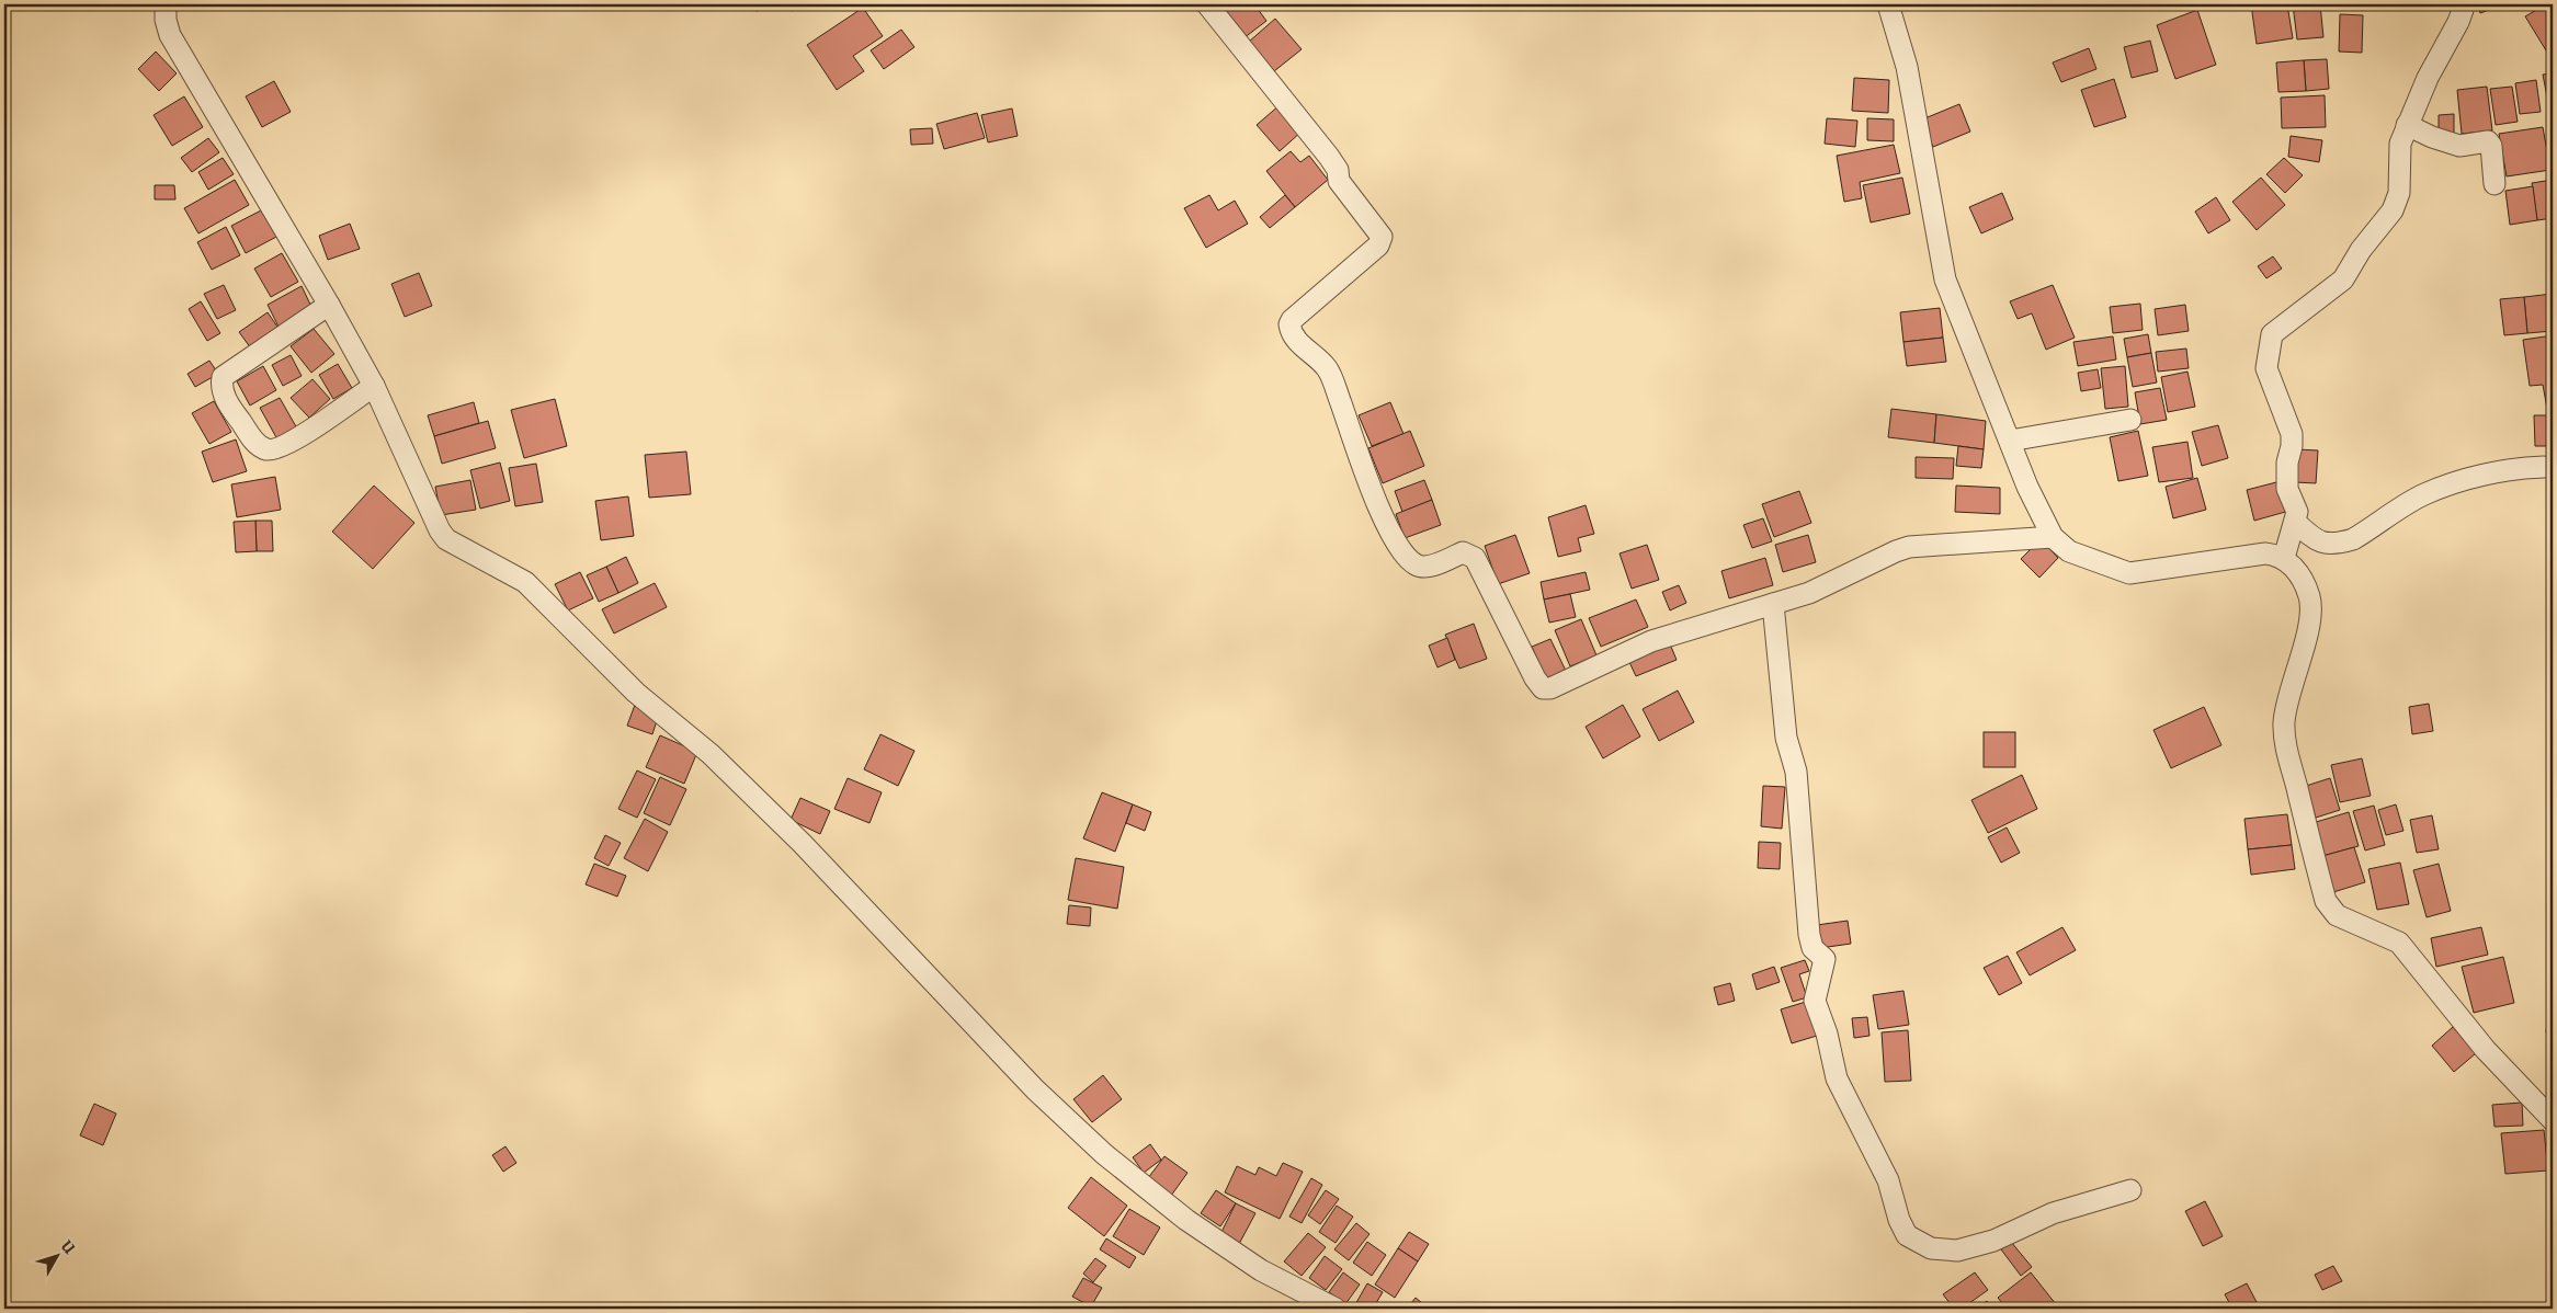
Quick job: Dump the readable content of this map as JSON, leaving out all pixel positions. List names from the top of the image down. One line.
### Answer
{"north":"top right"}
